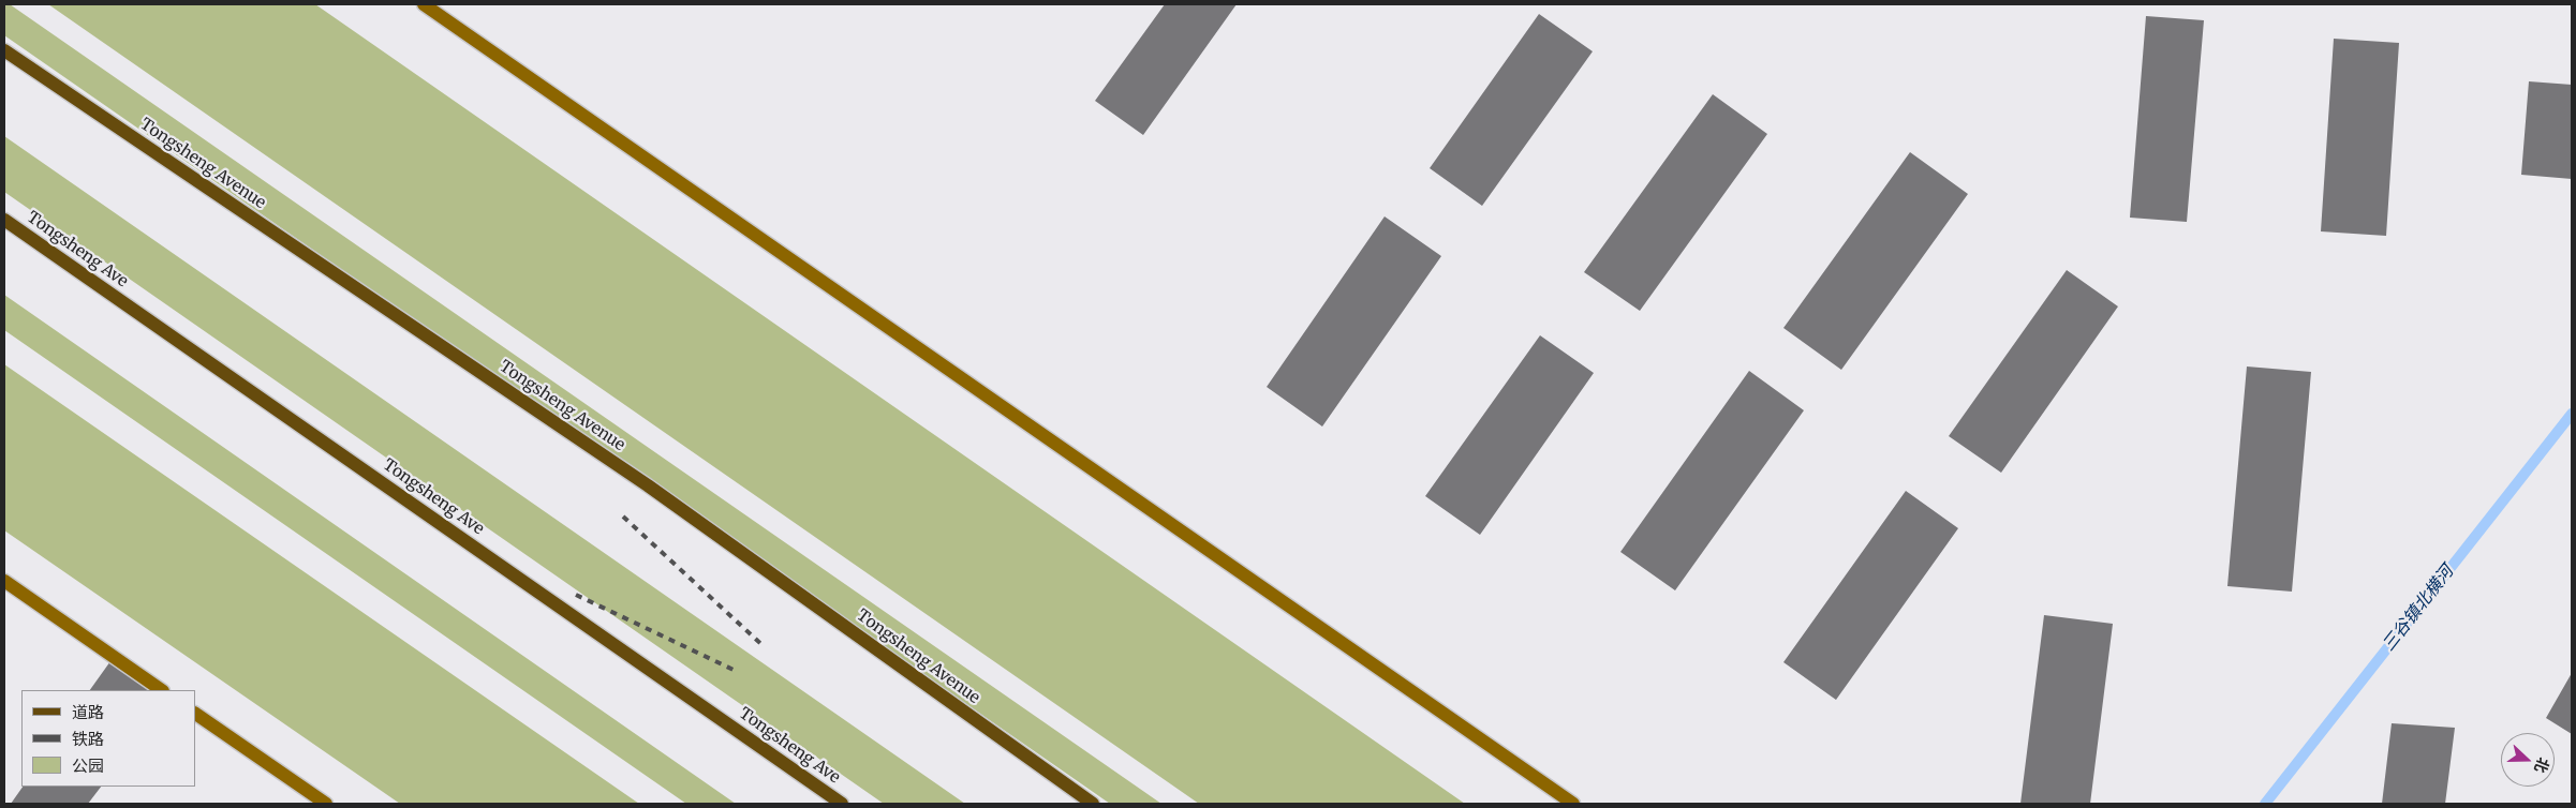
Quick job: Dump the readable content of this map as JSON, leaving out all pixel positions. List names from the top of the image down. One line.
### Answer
{"streets":{"main road":["Tongsheng Avenue","Tongsheng Ave"]},"water":["三谷镇北横河"],"legend":["道路","铁路","公园"],"north":"right"}
